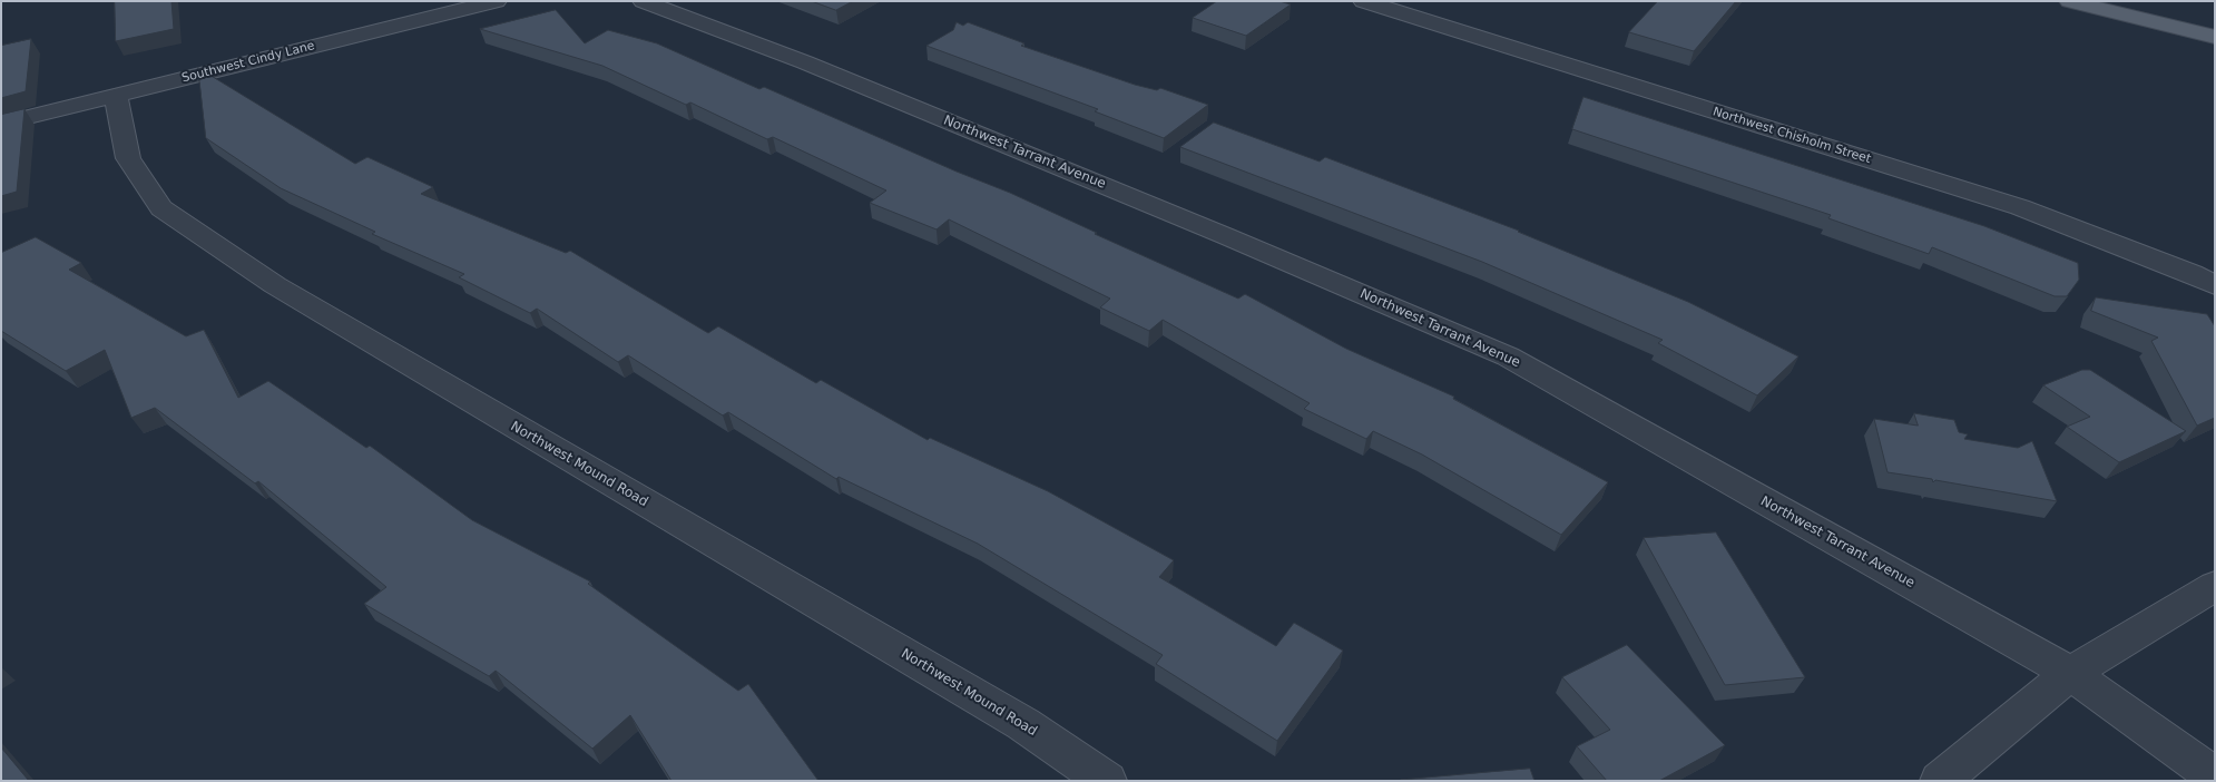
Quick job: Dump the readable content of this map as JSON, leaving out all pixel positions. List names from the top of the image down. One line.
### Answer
{"streets":{"street":["Southwest Cindy Lane","Northwest Chisholm Street","Northwest Tarrant Avenue","Northwest Mound Road"]},"crossings":[["Southwest Cindy Lane","Northwest Mound Road"]]}
